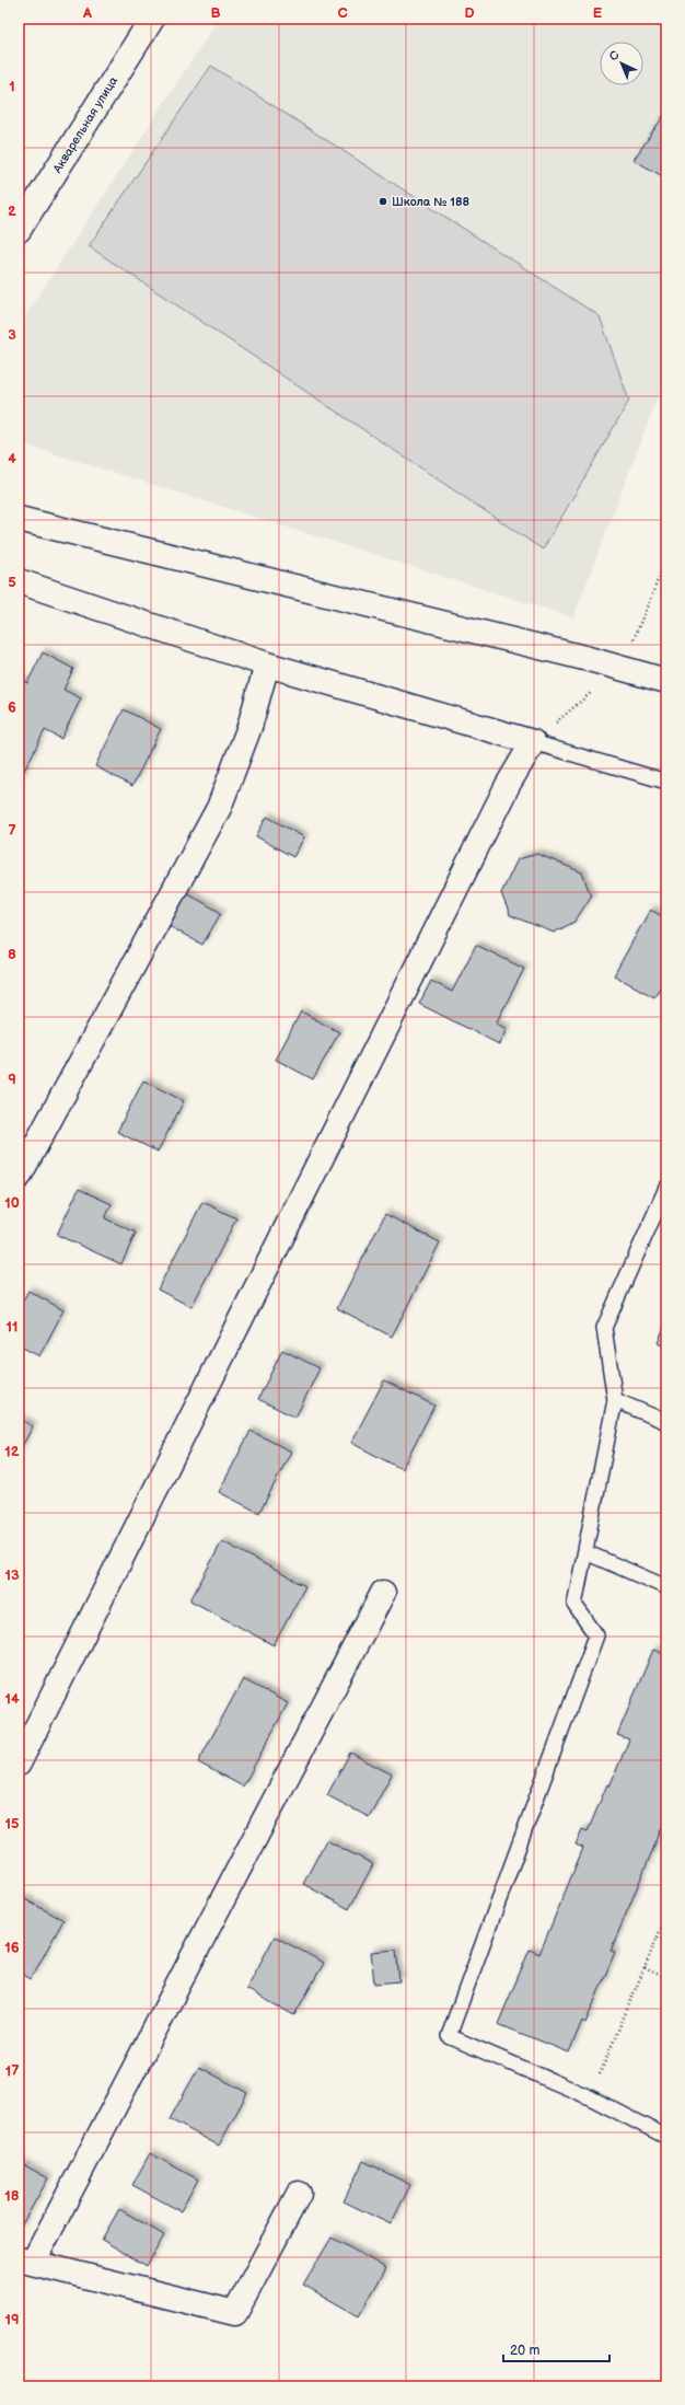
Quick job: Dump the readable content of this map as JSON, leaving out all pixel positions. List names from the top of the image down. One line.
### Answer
{"streets":{"street":["Акварельная улица"]},"places":["Школа № 188"],"scale_bar":"20 m","north":"top left","grid":{"columns":["A","B","C","D","E"],"rows":["1","2","3","4","5","6","7","8","9","10","11","12","13","14","15","16","17","18","19"]}}
